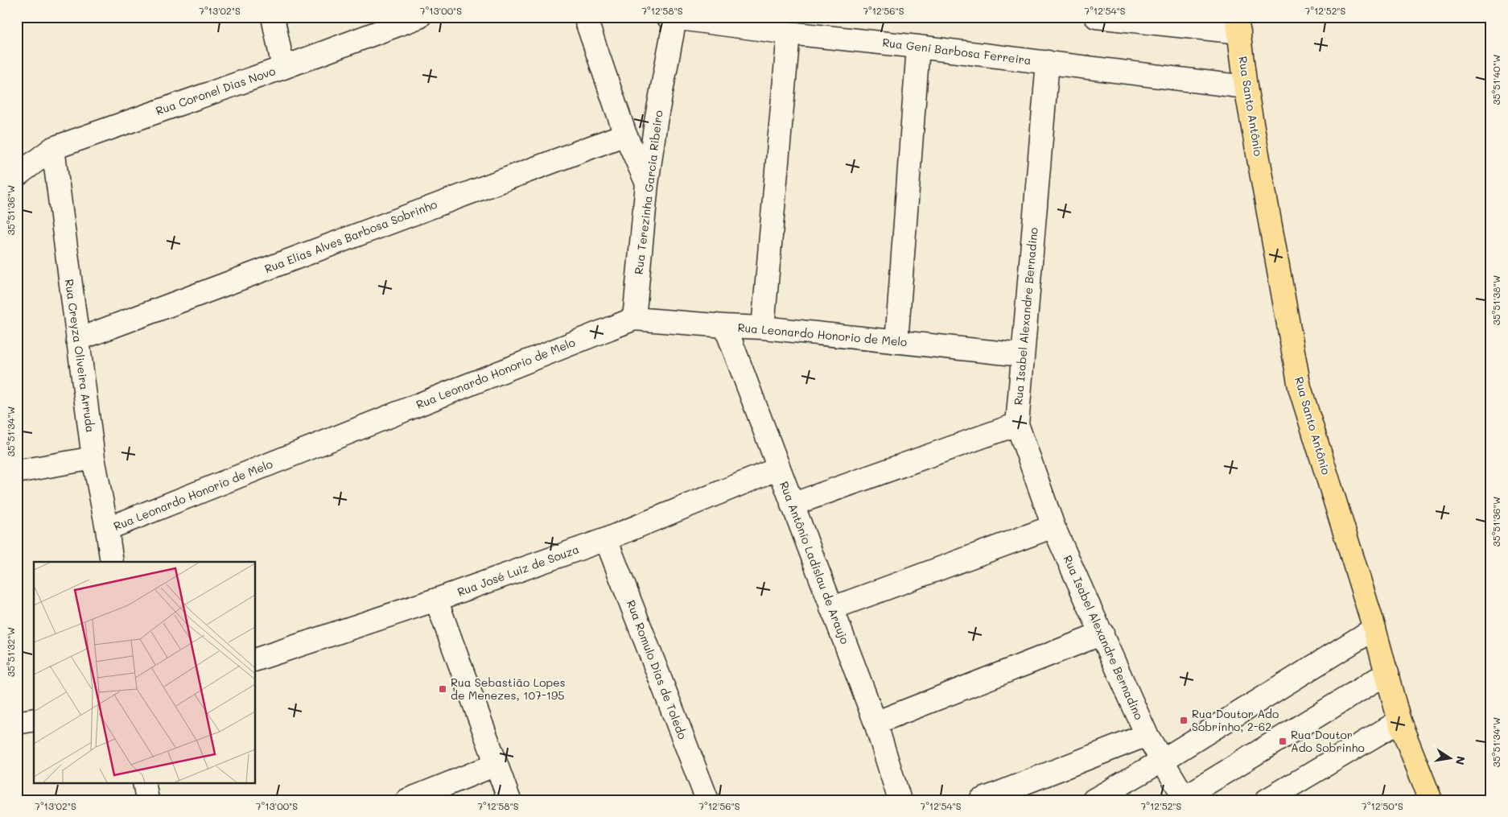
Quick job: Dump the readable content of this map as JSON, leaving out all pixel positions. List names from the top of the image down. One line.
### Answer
{"streets":{"main road":["Rua Santo Antônio"],"street":["Rua Geni Barbosa Ferreira","Rua Coronel Dias Novo","Rua Terezinha Garcia Ribeiro","Rua Elias Alves Barbosa Sobrinho","Rua Isabel Alexandre Bernadino","Rua Leonardo Honorio de Melo","Rua Creyza Oliveira Arruda","Rua Antônio Ladislau de Araujo","Rua José Luiz de Souza","Rua Romulo Dias de Toledo"]},"crossings":[["Rua Geni Barbosa Ferreira","Rua Santo Antônio"],["Rua Geni Barbosa Ferreira","Rua Terezinha Garcia Ribeiro"],["Rua Geni Barbosa Ferreira","Rua Isabel Alexandre Bernadino"],["Rua Coronel Dias Novo","Rua Creyza Oliveira Arruda"],["Rua Terezinha Garcia Ribeiro","Rua Leonardo Honorio de Melo"],["Rua Elias Alves Barbosa Sobrinho","Rua Creyza Oliveira Arruda"],["Rua Isabel Alexandre Bernadino","Rua Leonardo Honorio de Melo"],["Rua Leonardo Honorio de Melo","Rua Creyza Oliveira Arruda"],["Rua Leonardo Honorio de Melo","Rua Antônio Ladislau de Araujo"],["Rua Antônio Ladislau de Araujo","Rua José Luiz de Souza"],["Rua José Luiz de Souza","Rua Romulo Dias de Toledo"]],"places":{"transit":["Rua Sebastião Lopes de Menezes, 107-195","Rua Doutor Ado Sobrinho, 2-62","Rua Doutor Ado Sobrinho"]},"north":"right","coordinates":["7°13'02\"S","7°13'00\"S","7°12'58\"S","7°12'56\"S","7°12'54\"S","7°12'52\"S","35°51'40\"W","35°51'36\"W","35°51'38\"W","35°51'34\"W","35°51'32\"W","7°12'50\"S"]}
